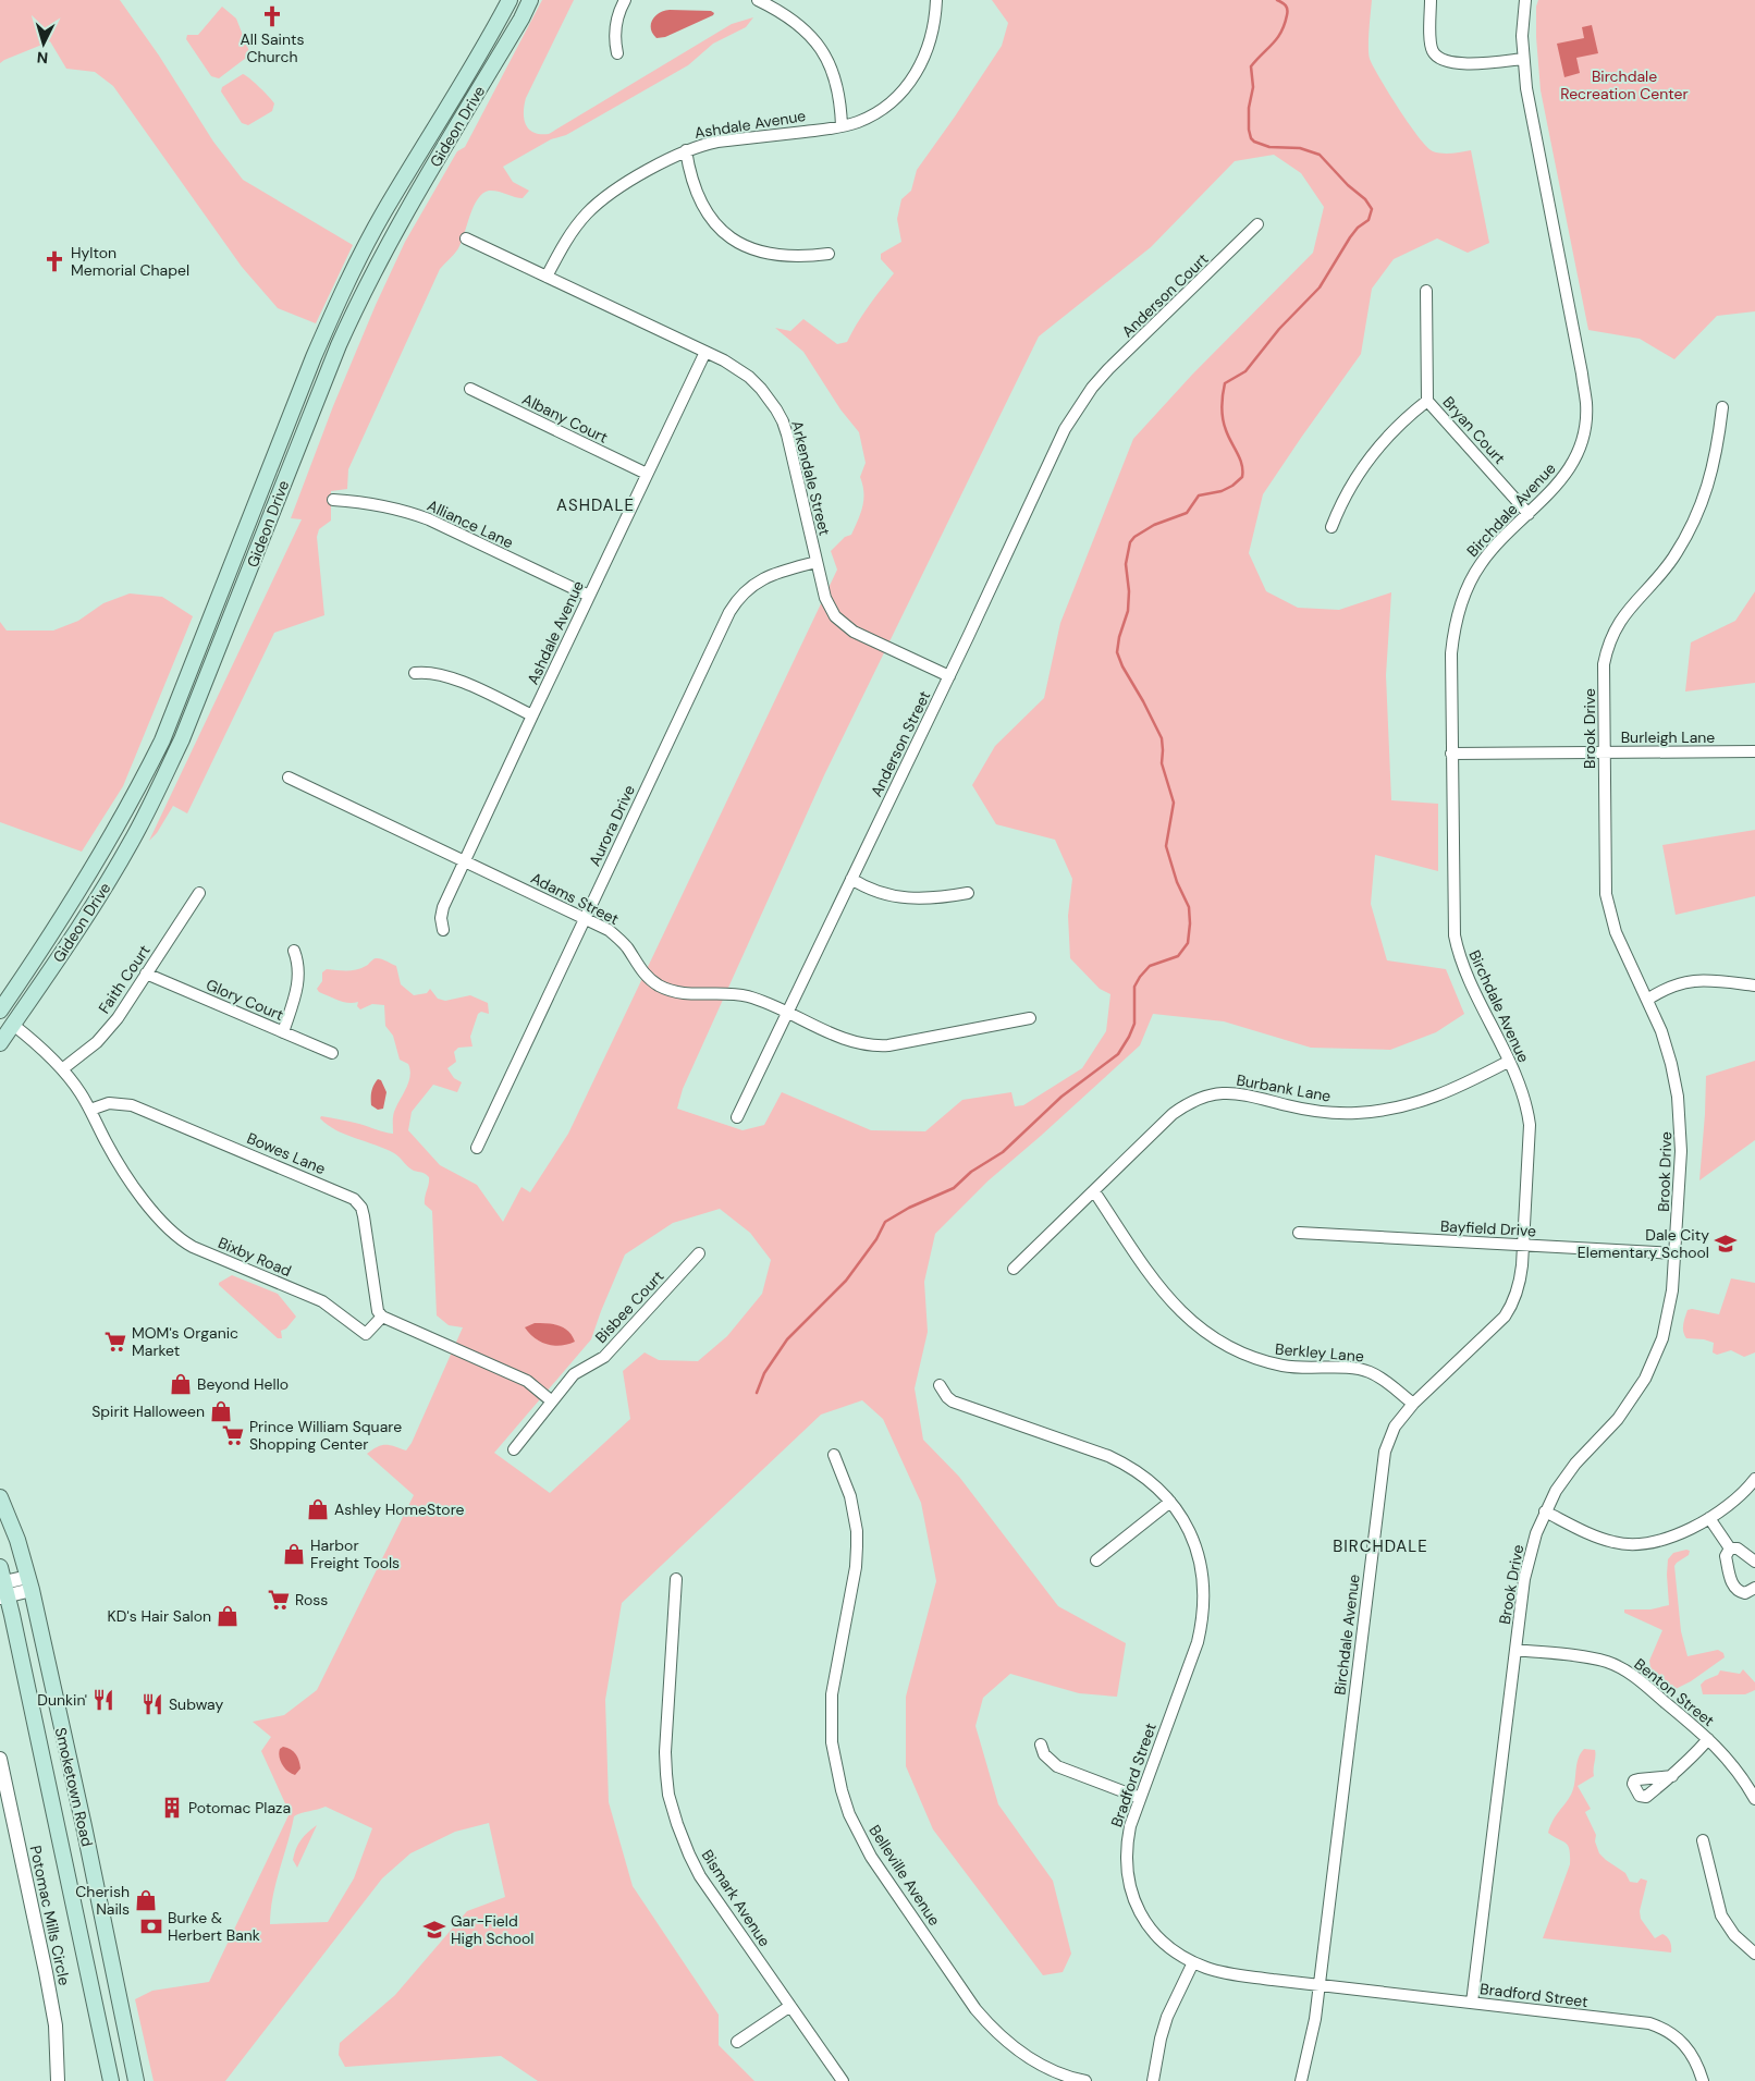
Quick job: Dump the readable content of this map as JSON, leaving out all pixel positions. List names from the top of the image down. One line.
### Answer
{"streets":{"main road":["Gideon Drive","Smoketown Road"],"street":["Ashdale Avenue","Anderson Court","Albany Court","Bryan Court","Arkendale Street","Birchdale Avenue","Alliance Lane","Brook Drive","Burleigh Lane","Anderson Street","Aurora Drive","Adams Street","Faith Court","Glory Court","Burbank Lane","Bowes Lane","Bayfield Drive","Bixby Road","Bisbee Court","Berkley Lane","Benton Street","Bradford Street","Belleville Avenue","Bismark Avenue","Potomac Mills Circle"]},"crossings":[["Ashdale Avenue","Albany Court"],["Ashdale Avenue","Arkendale Street"],["Ashdale Avenue","Alliance Lane"],["Ashdale Avenue","Adams Street"],["Gideon Drive","Bixby Road"],["Anderson Court","Anderson Street"],["Bryan Court","Birchdale Avenue"],["Arkendale Street","Anderson Street"],["Arkendale Street","Aurora Drive"],["Birchdale Avenue","Burleigh Lane"],["Birchdale Avenue","Burbank Lane"],["Birchdale Avenue","Bayfield Drive"],["Birchdale Avenue","Berkley Lane"],["Birchdale Avenue","Bradford Street"],["Brook Drive","Burleigh Lane"],["Brook Drive","Bayfield Drive"],["Brook Drive","Benton Street"],["Brook Drive","Bradford Street"],["Anderson Street","Adams Street"],["Aurora Drive","Adams Street"],["Faith Court","Glory Court"],["Faith Court","Bixby Road"],["Burbank Lane","Berkley Lane"],["Bowes Lane","Bixby Road"]],"districts":["ASHDALE","BIRCHDALE"],"parks":["Birchdale Recreation Center"],"places":{"church":["All Saints Church","Hylton Memorial Chapel"],"school or university":["Dale City Elementary School","Gar-Field High School"],"supermarket":["MOM's Organic Market","Prince William Square Shopping Center","Ross"],"shop":["Beyond Hello","Spirit Halloween","Ashley HomeStore","Harbor Freight Tools","KD's Hair Salon","Cherish Nails"],"restaurant":["Dunkin'","Subway"],"building":["Potomac Plaza"],"bank":["Burke & Herbert Bank"]},"north":"bottom"}
